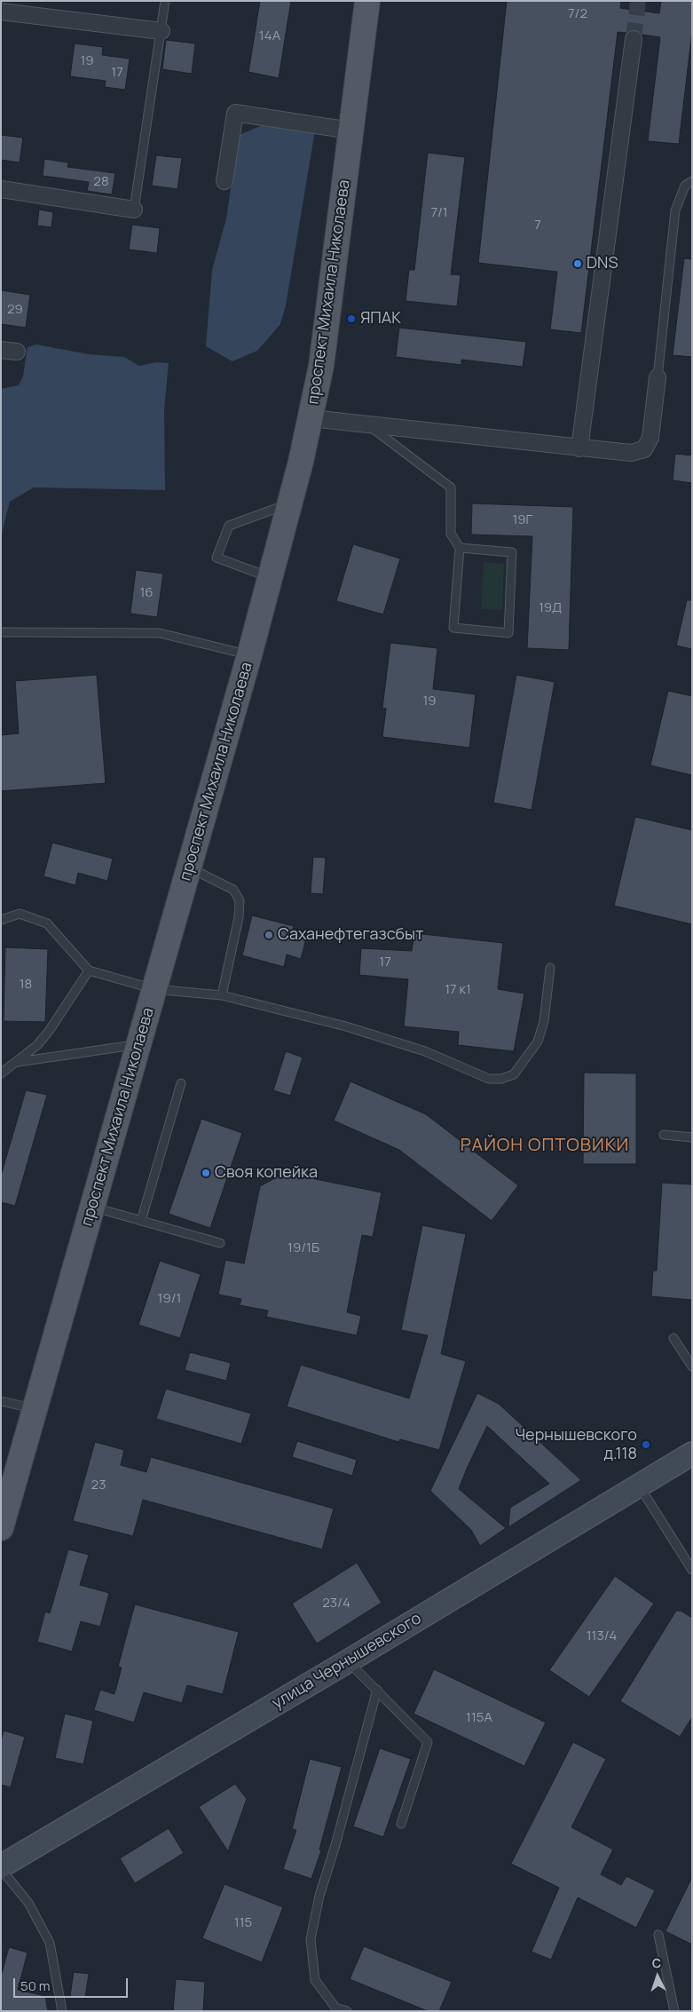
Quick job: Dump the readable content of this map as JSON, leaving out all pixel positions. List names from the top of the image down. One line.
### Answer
{"streets":{"main road":["проспект Михаила Николаева","улица Чернышевского"]},"districts":["РАЙОН ОПТОВИКИ"],"places":["DNS","ЯПАК","Саханефтегазсбыт","Своя копейка","Чернышевского д.118"],"house_numbers":["7/2","14А","19","17","28","7/1","7","29","19Г","16","19Д","19","17","18","17 к1","19/1Б","19/1","23","23/4","113/4","115А","115"],"scale_bar":"50 m","north":"top"}
